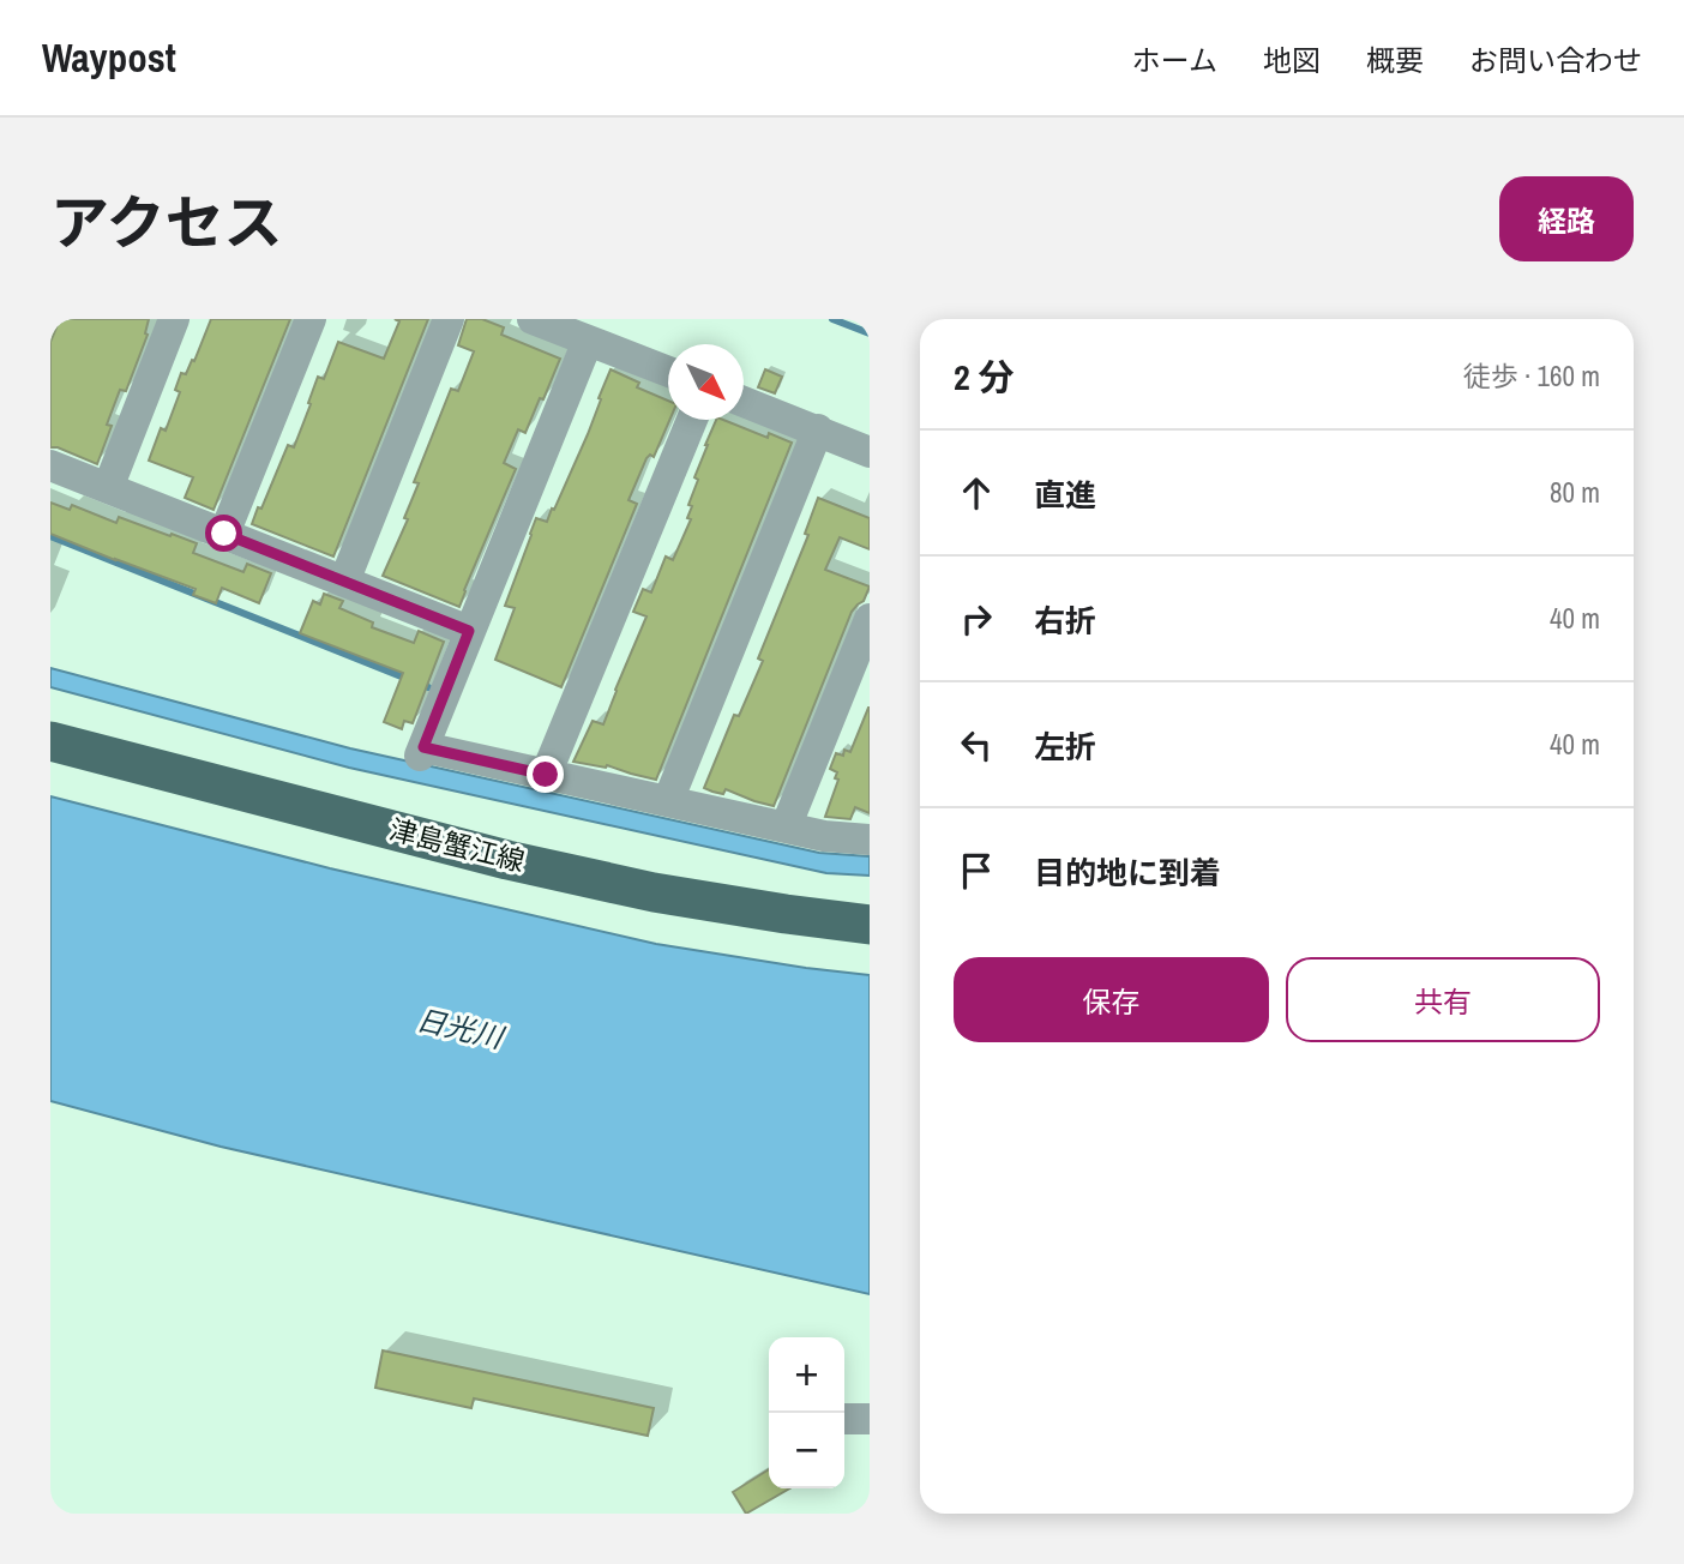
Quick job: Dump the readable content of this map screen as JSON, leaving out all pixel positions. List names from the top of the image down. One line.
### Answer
{"streets":{"main road":["津島蟹江線"]},"water":["日光川"],"north":"bottom right","page":{"header":"Waypost","nav":["ホーム","地図","概要","お問い合わせ"],"title":"アクセス","buttons":["経路",["保存","共有"]],"heading":["2 分","徒歩 · 160 m"],"list":[["直進","80 m"],["右折","40 m"],["左折","40 m"],"目的地に到着"],"map_buttons":["+","−"]}}
